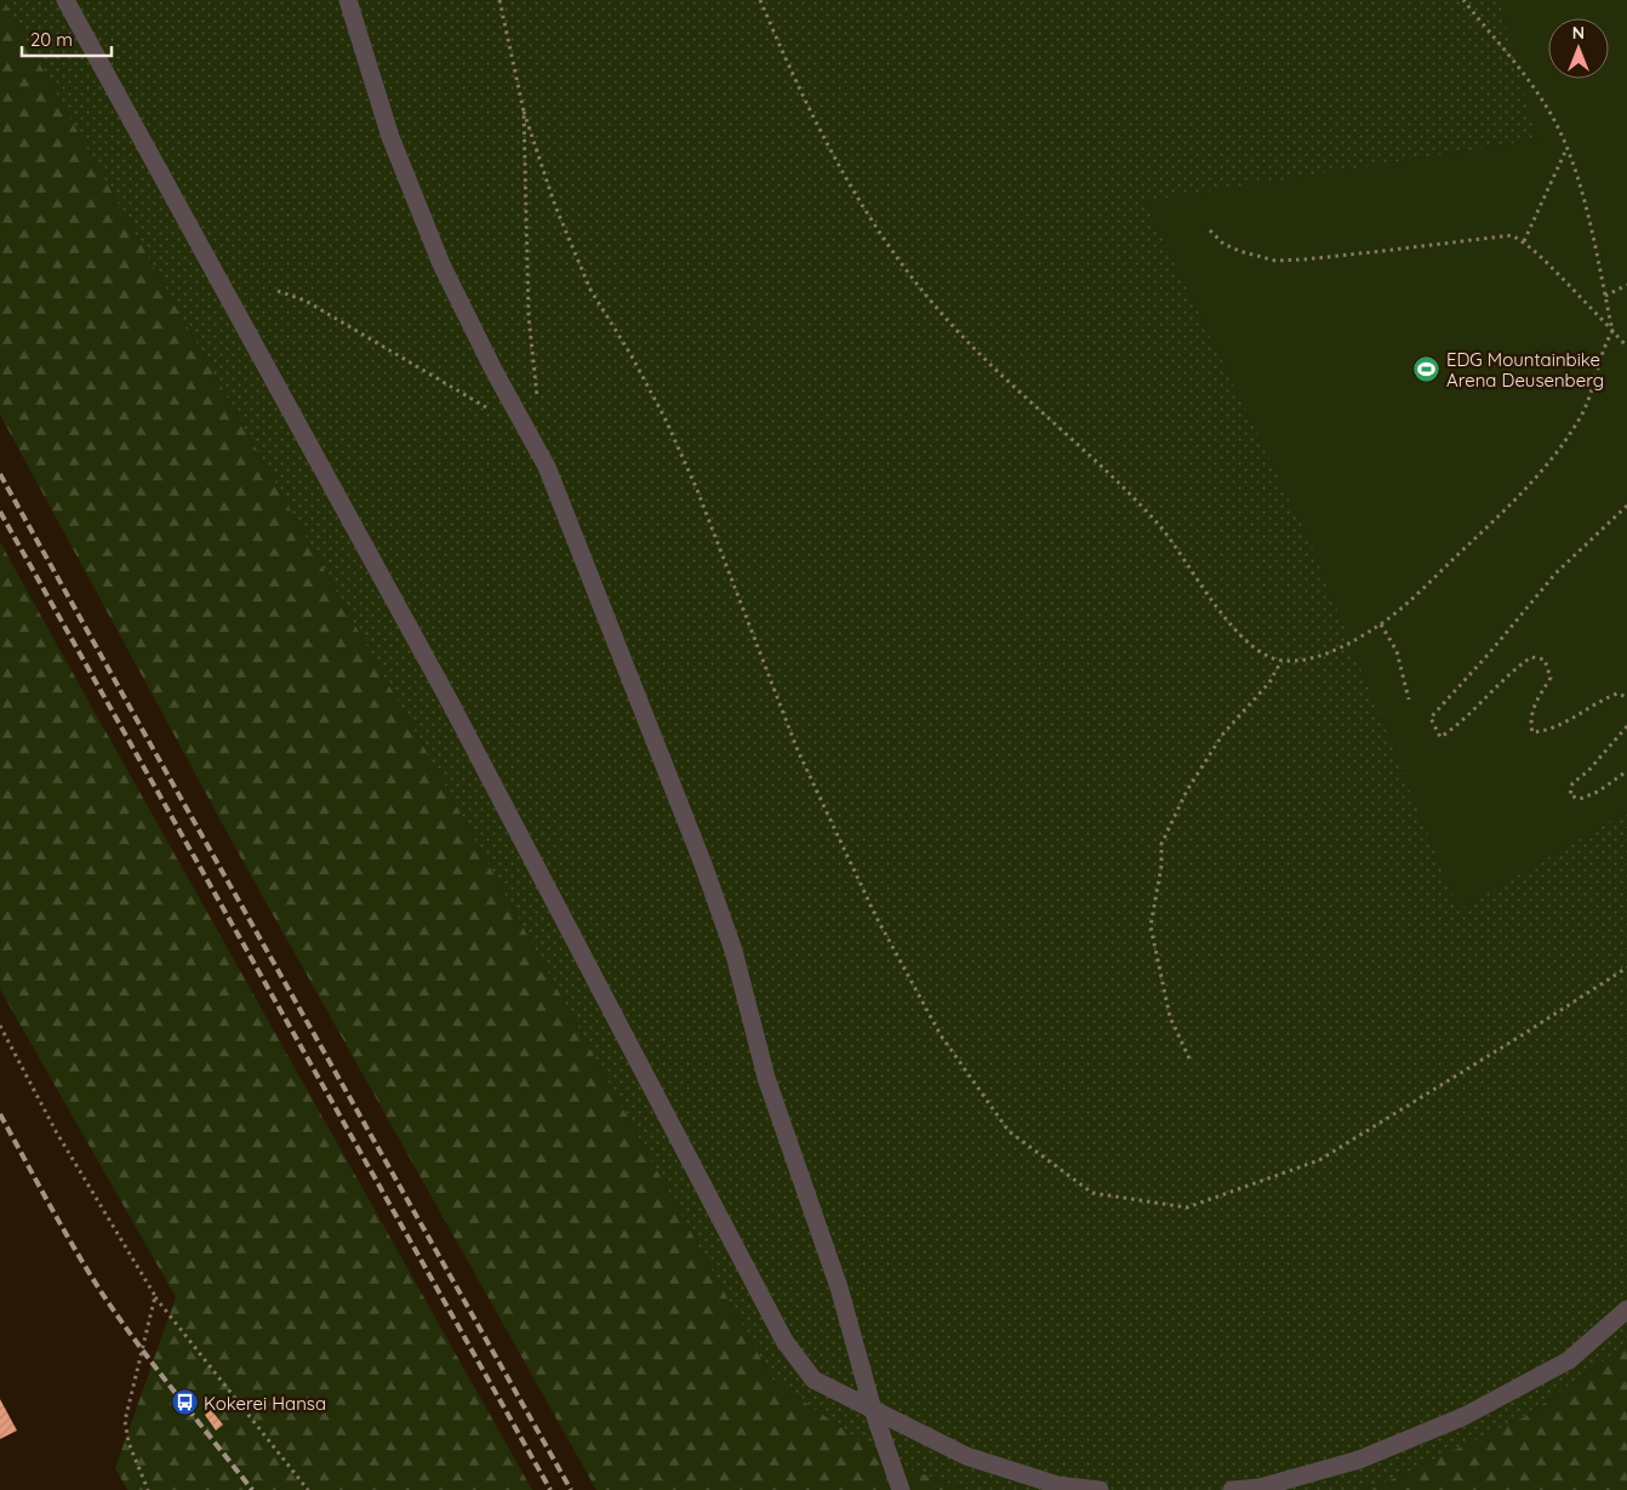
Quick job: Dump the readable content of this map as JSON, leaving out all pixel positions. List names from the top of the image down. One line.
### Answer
{"places":{"sports":["EDG Mountainbike Arena Deusenberg"],"bus stop":["Kokerei Hansa"]},"scale_bar":"20 m","north":"top"}
